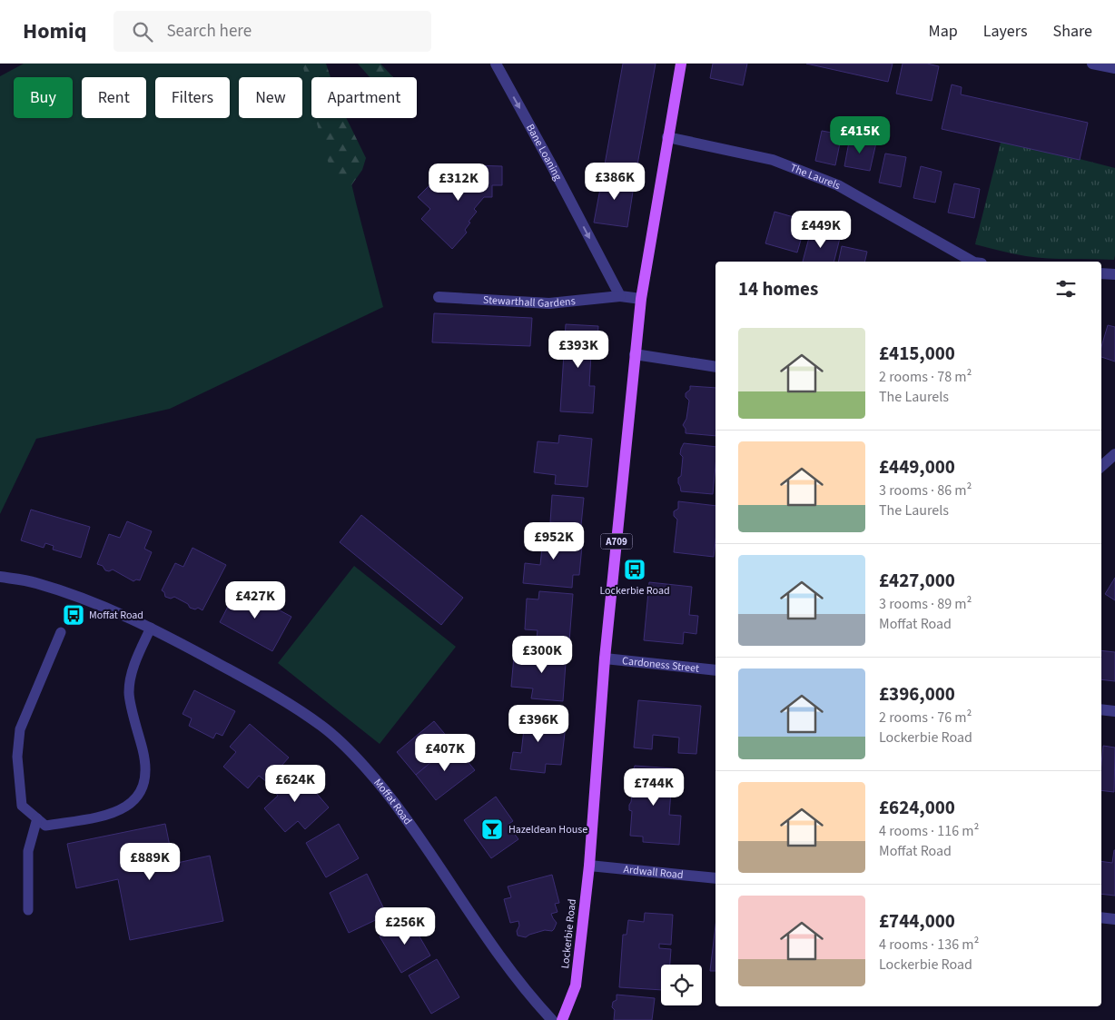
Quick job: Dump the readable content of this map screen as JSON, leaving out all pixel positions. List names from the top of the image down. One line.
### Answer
{"streets":{"main road":["A709","Lockerbie Road"],"street":["Bane Loaning","The Laurels","Stewarthall Gardens","Cardoness Street","Moffat Road","Ardwall Road"]},"crossings":[["Bane Loaning","Stewarthall Gardens"],["The Laurels","Lockerbie Road"],["Cardoness Street","Lockerbie Road"],["Ardwall Road","Lockerbie Road"]],"one_way":["Bane Loaning"],"places":{"bus stop":["Lockerbie Road","Moffat Road"],"bar":["Hazeldean House"]},"page":{"header":"Homiq","search":"Search here","nav":["Map","Layers","Share"],"chip":["Buy","Rent","Filters","New","Apartment"],"price":["£415K","£386K","£312K","£449K","£393K","£952K","£427K","£300K","£396K","£407K","£624K","£744K","£889K","£256K"],"heading":"14 homes","list":[{"name":"£415,000","note":"2 rooms · 78 m² · The Laurels"},{"name":"£449,000","note":"3 rooms · 86 m² · The Laurels"},{"name":"£427,000","note":"3 rooms · 89 m² · Moffat Road"},{"name":"£396,000","note":"2 rooms · 76 m² · Lockerbie Road"},{"name":"£624,000","note":"4 rooms · 116 m² · Moffat Road"},{"name":"£744,000","note":"4 rooms · 136 m² · Lockerbie Road"}]}}
